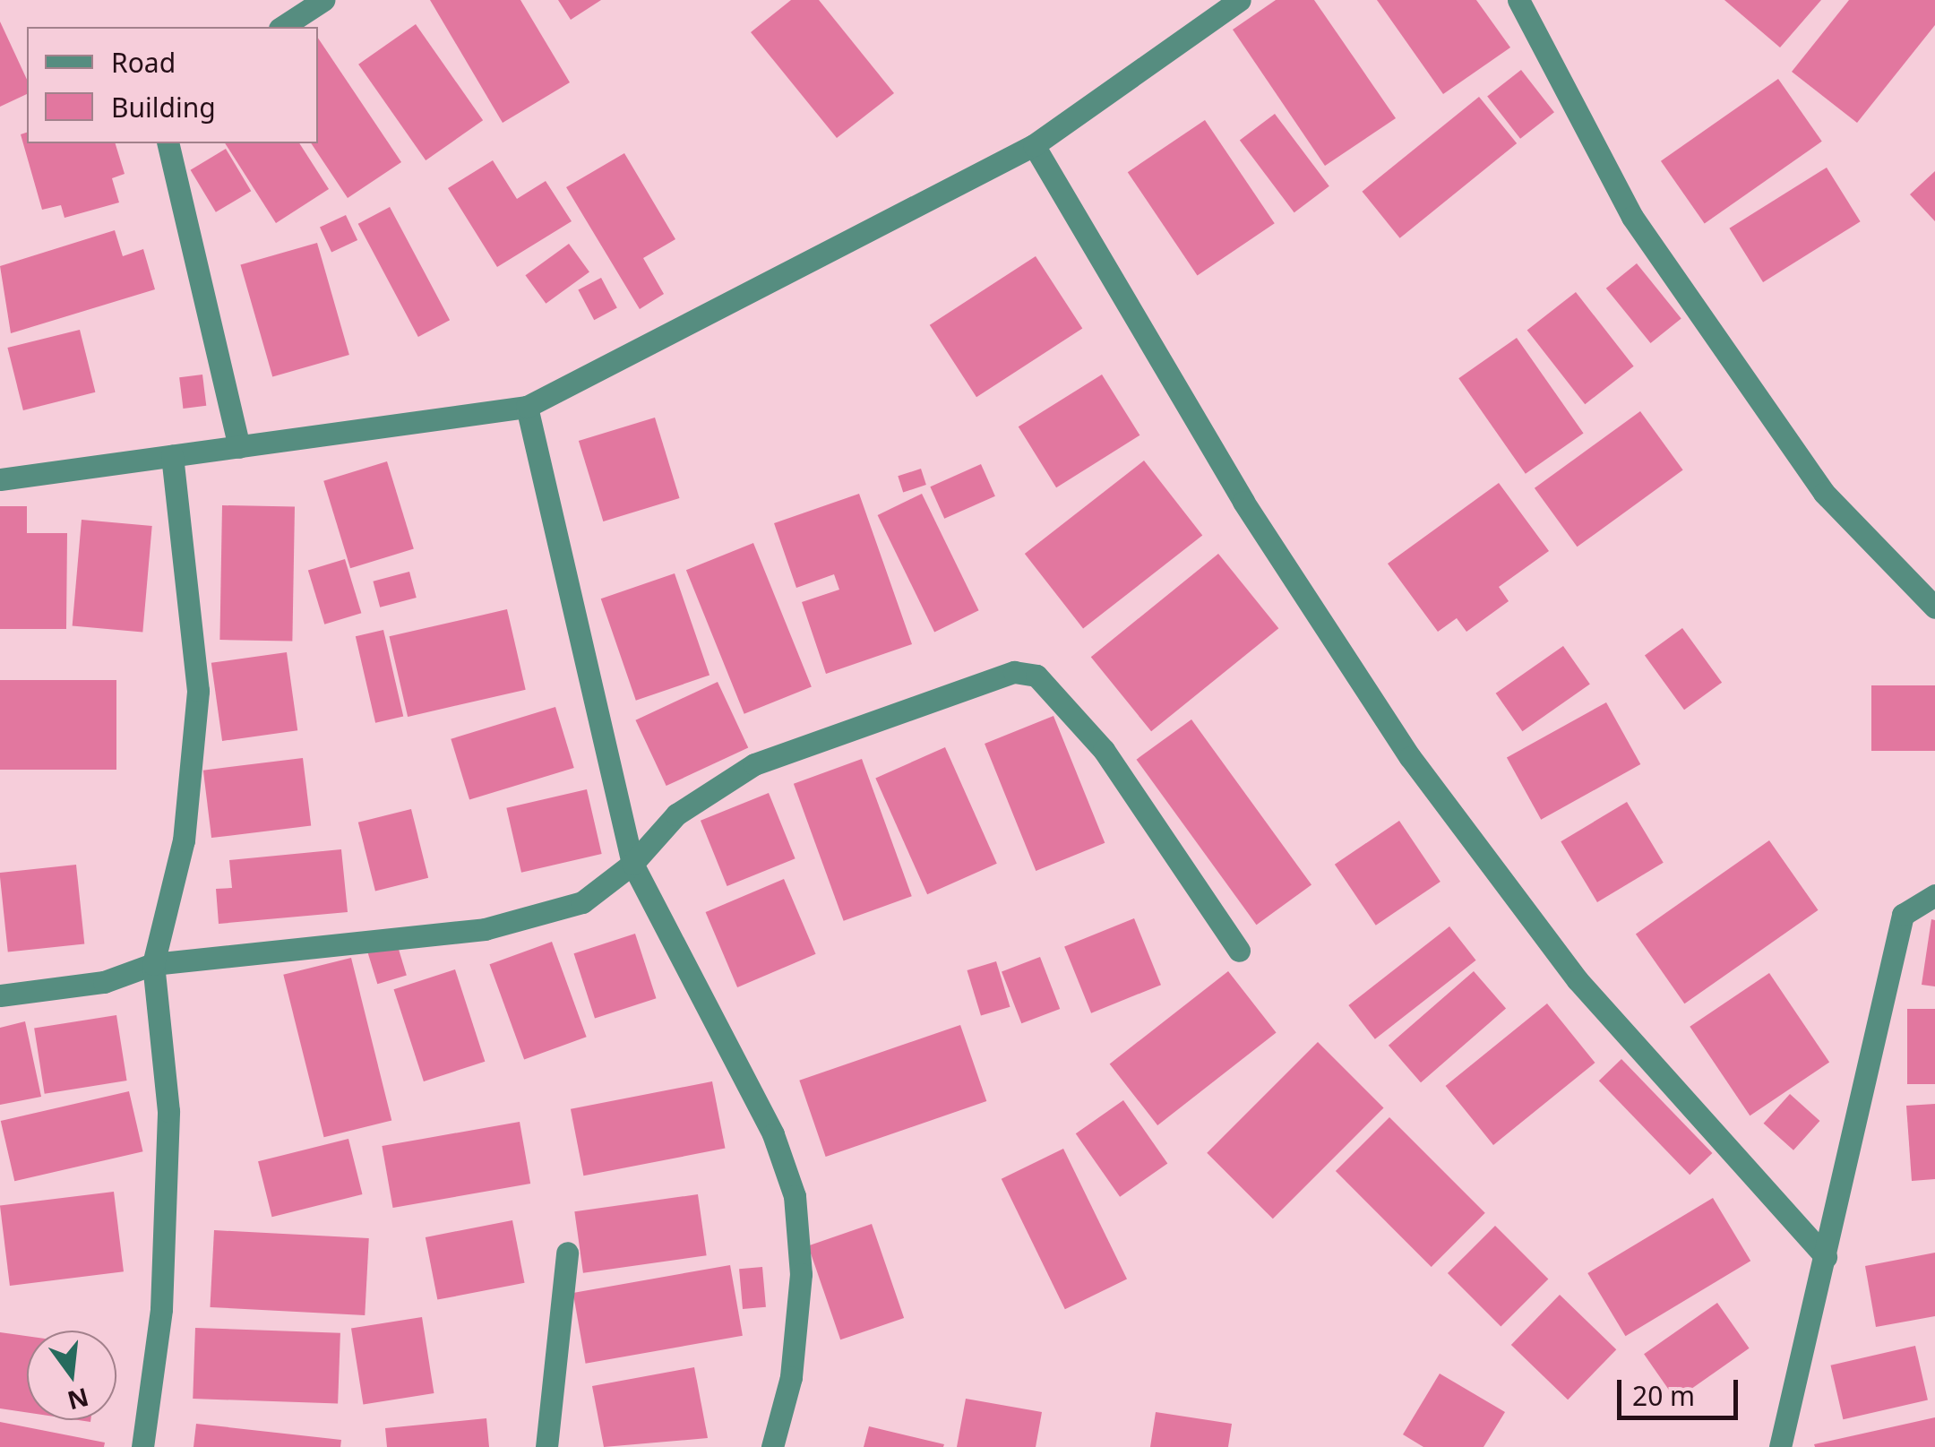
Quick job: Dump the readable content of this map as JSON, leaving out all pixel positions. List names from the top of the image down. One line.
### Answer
{"legend":["Road","Building"],"scale_bar":"20 m","north":"bottom"}
